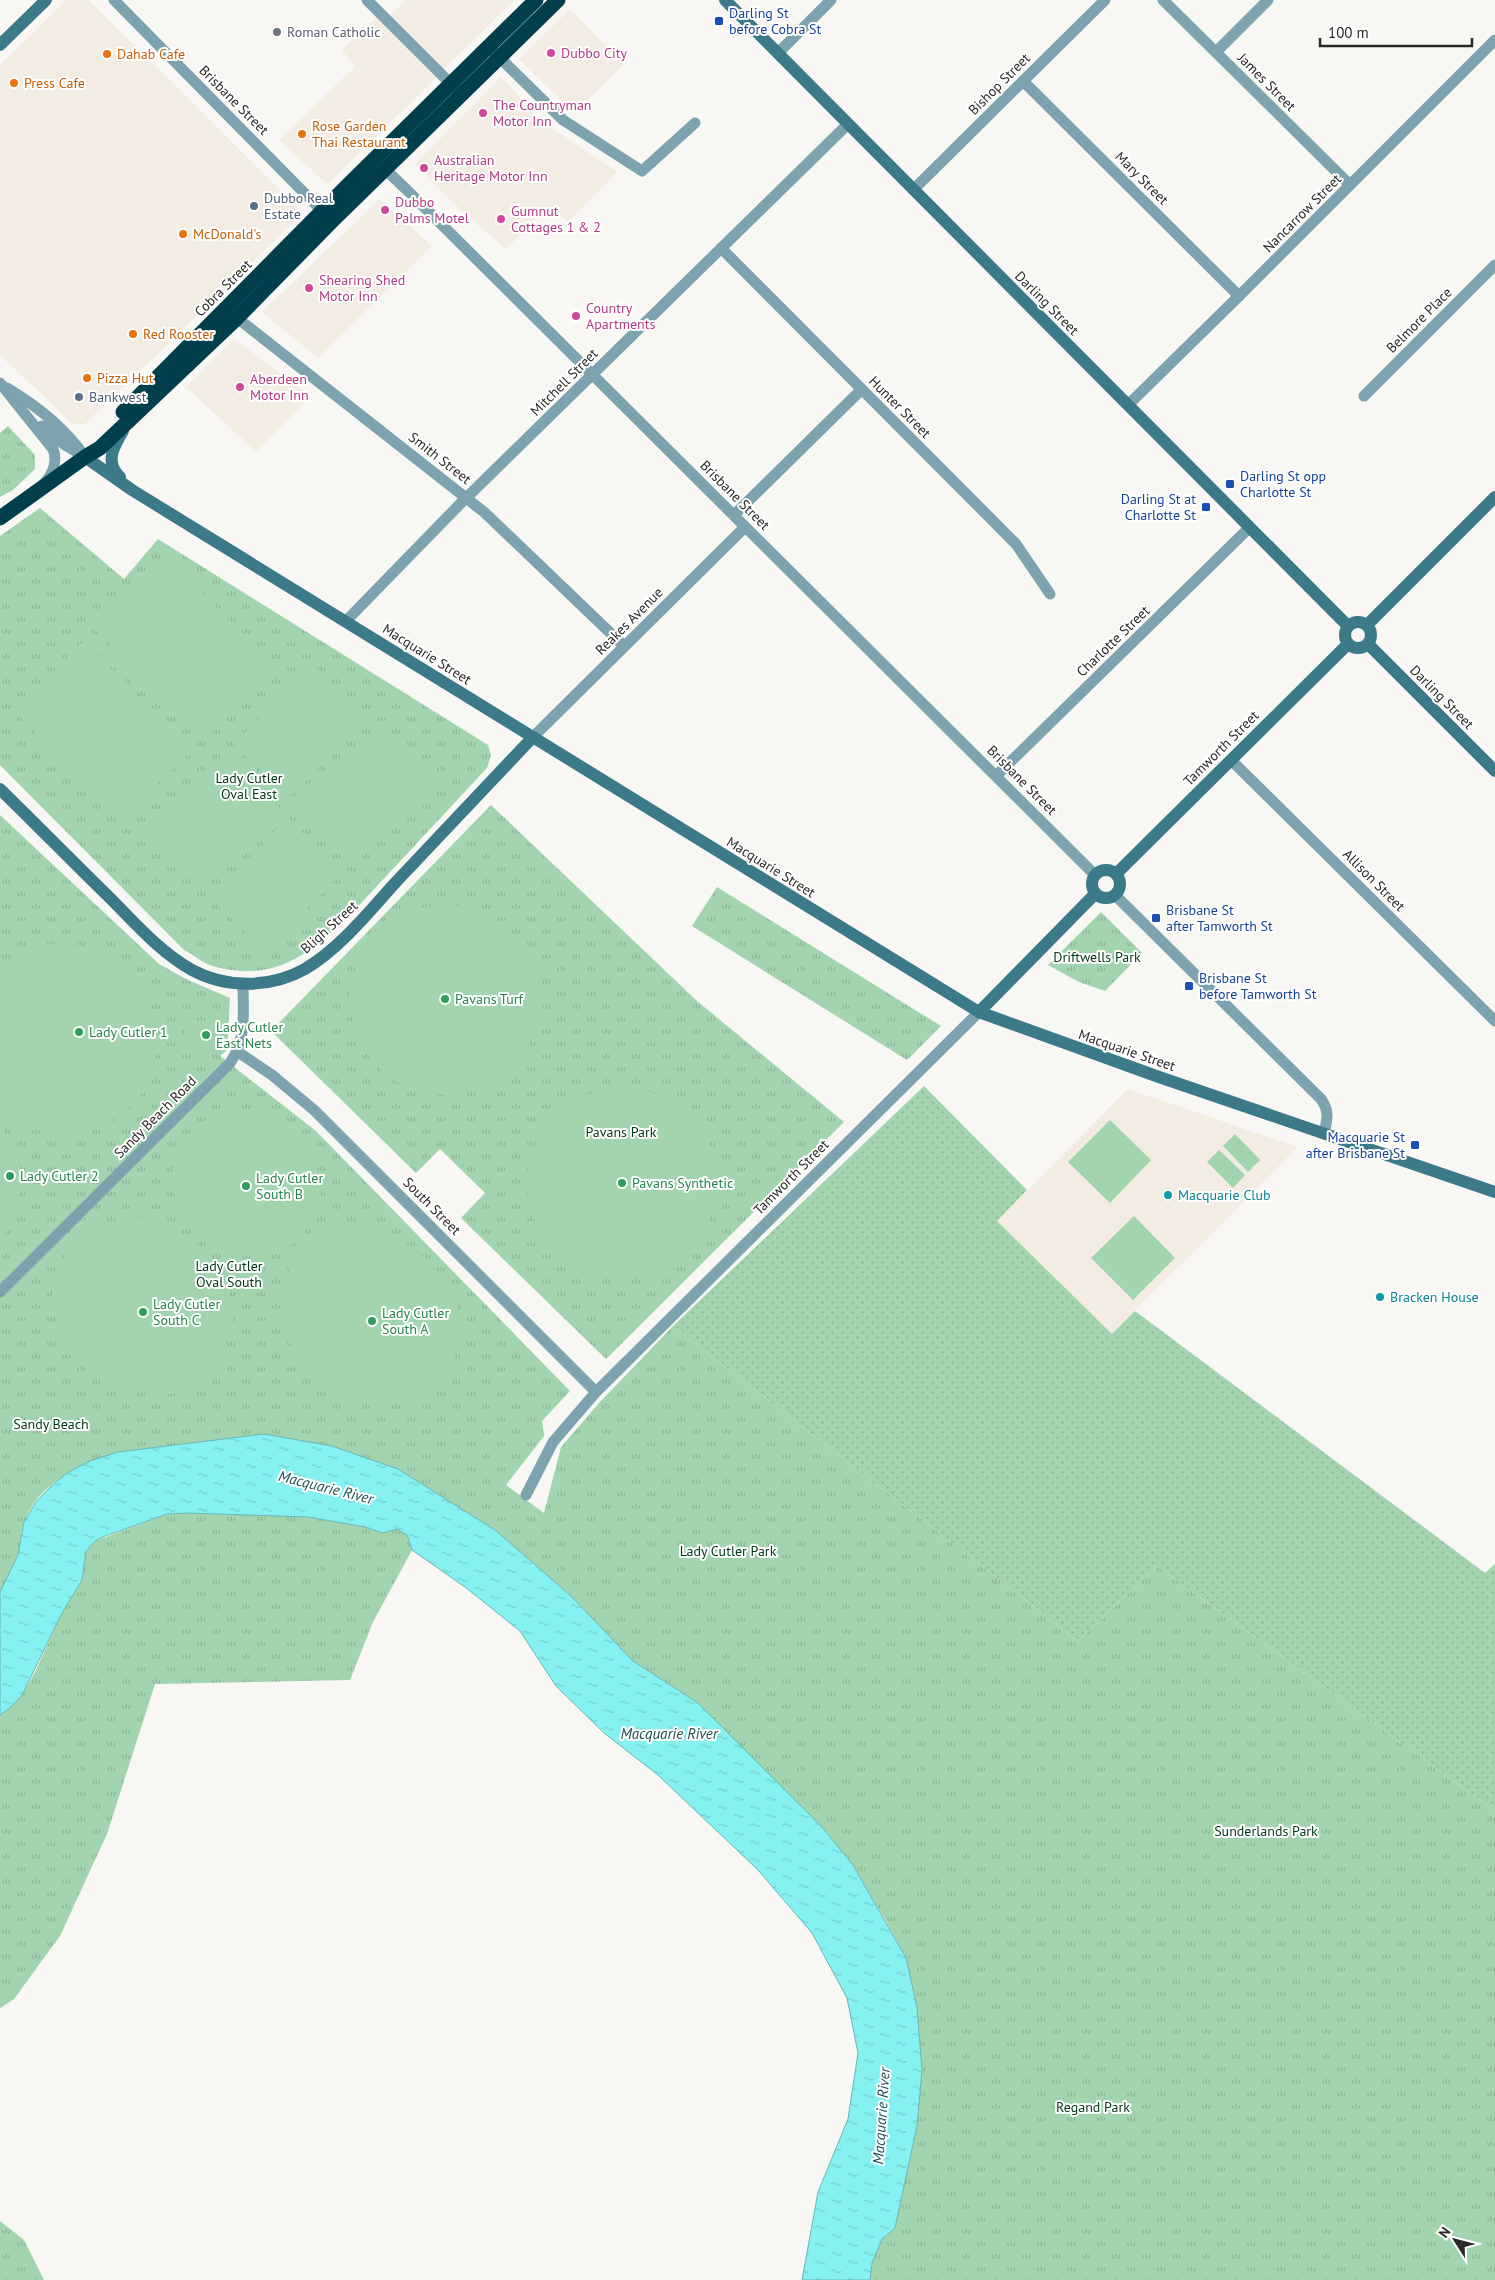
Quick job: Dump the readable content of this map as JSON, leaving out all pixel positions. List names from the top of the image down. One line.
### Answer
{"streets":{"highway":["Cobra Street"],"street":["James Street","Bishop Street","Brisbane Street","Mary Street","Nancarrow Street","Darling Street","Belmore Place","Mitchell Street","Hunter Street","Smith Street","Reakes Avenue","Charlotte Street","Macquarie Street","Tamworth Street","Allison Street","Bligh Street","Sandy Beach Road","South Street"]},"crossings":[["James Street","Nancarrow Street"],["Bishop Street","Mary Street"],["Bishop Street","Darling Street"],["Brisbane Street","Cobra Street"],["Brisbane Street","Mitchell Street"],["Brisbane Street","Reakes Avenue"],["Brisbane Street","Charlotte Street"],["Brisbane Street","Tamworth Street"],["Mary Street","Nancarrow Street"],["Nancarrow Street","Darling Street"],["Cobra Street","Smith Street"],["Cobra Street","Macquarie Street"],["Darling Street","Mitchell Street"],["Darling Street","Charlotte Street"],["Darling Street","Tamworth Street"],["Mitchell Street","Hunter Street"],["Mitchell Street","Smith Street"],["Mitchell Street","Macquarie Street"],["Smith Street","Reakes Avenue"],["Reakes Avenue","Macquarie Street"],["Reakes Avenue","Bligh Street"],["Macquarie Street","Tamworth Street"],["Macquarie Street","Bligh Street"],["Tamworth Street","Allison Street"],["Tamworth Street","South Street"],["Bligh Street","Sandy Beach Road"],["Sandy Beach Road","South Street"]],"water":["Macquarie River"],"parks":["Lady Cutler Oval East","Driftwells Park","Pavans Park","Lady Cutler Oval South","Sandy Beach","Lady Cutler Park","Sunderlands Park","Regand Park"],"places":{"transit":["Darling St before Cobra St","Darling St opp Charlotte St","Darling St at Charlotte St","Brisbane St after Tamworth St","Brisbane St before Tamworth St","Macquarie St after Brisbane St"],"other":["Roman Catholic","Dubbo City","Dahab Cafe","Press Cafe","The Countryman Motor Inn","Rose Garden Thai Restaurant","Australian Heritage Motor Inn","Dubbo Real Estate","Dubbo Palms Motel","Gumnut Cottages 1 & 2","McDonald's","Shearing Shed Motor Inn","Country Apartments","Red Rooster","Pizza Hut","Aberdeen Motor Inn","Bankwest","Pavans Turf","Lady Cutler 1","Lady Cutler East Nets","Lady Cutler 2","Pavans Synthetic","Lady Cutler South B","Macquarie Club","Bracken House","Lady Cutler South C","Lady Cutler South A"]},"scale_bar":"100 m","north":"top left"}
